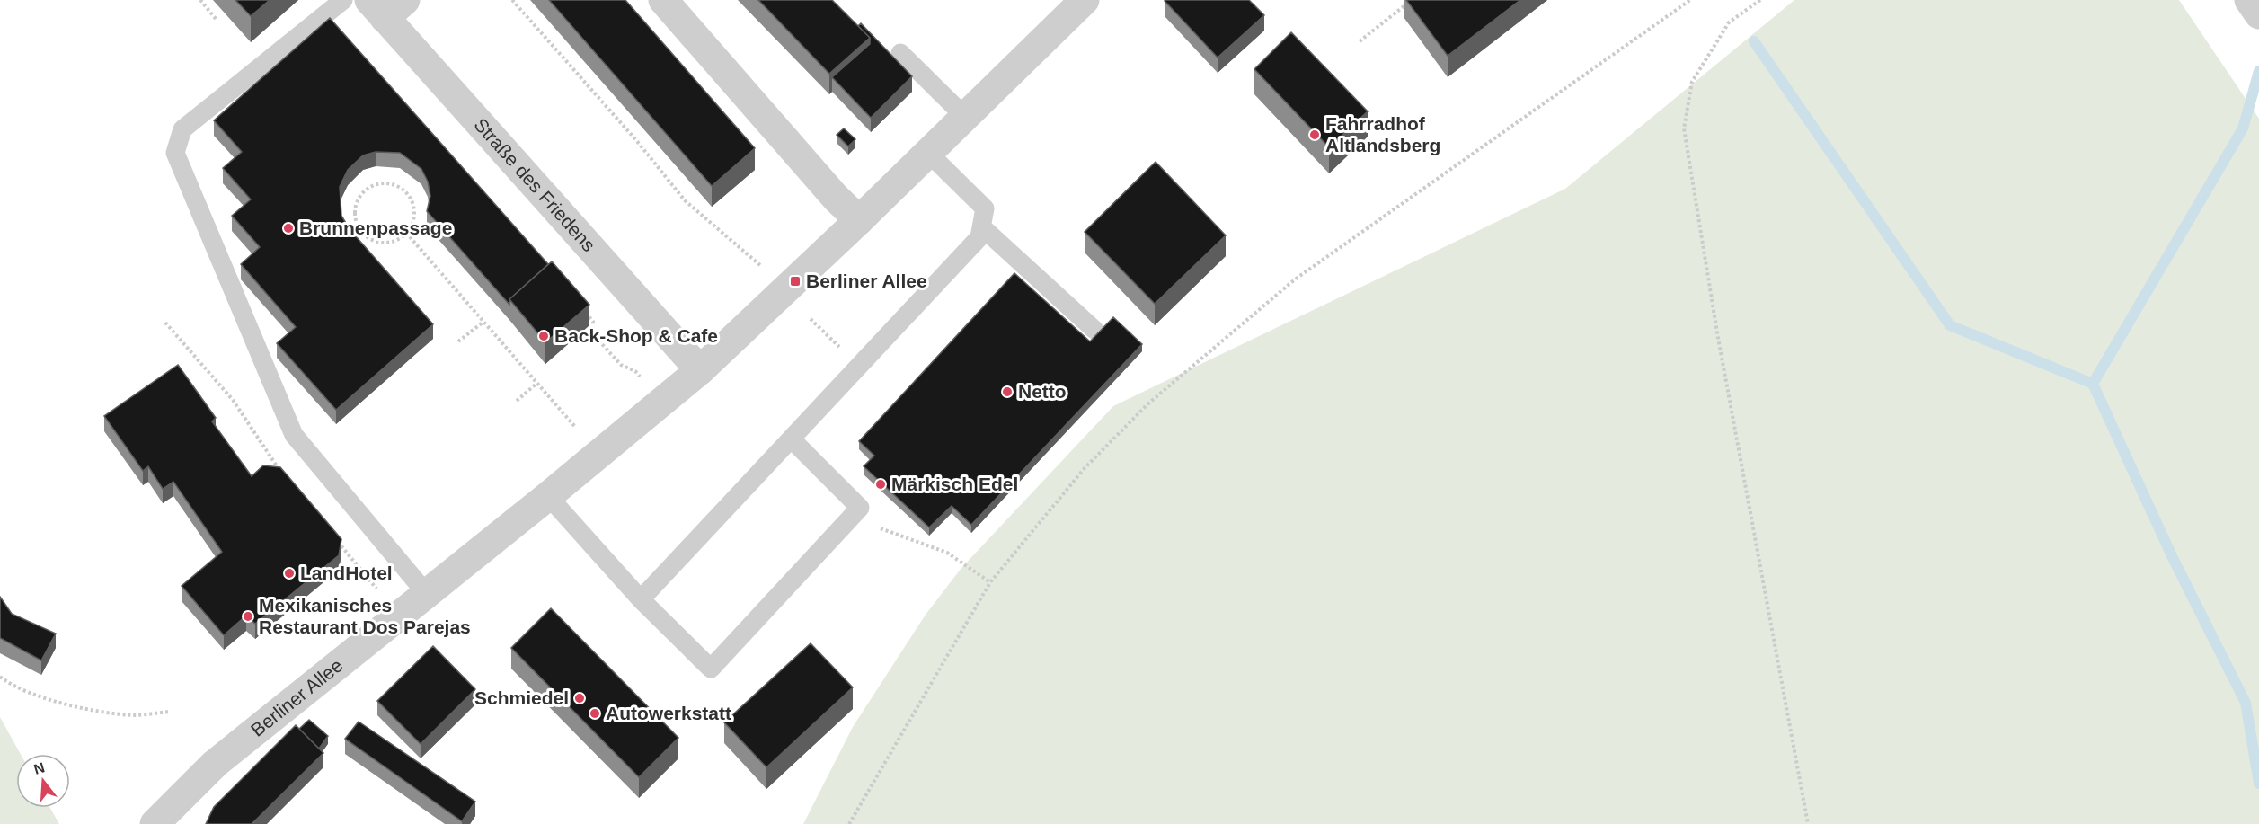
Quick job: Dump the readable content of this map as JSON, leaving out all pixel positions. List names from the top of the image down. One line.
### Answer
{"streets":{"street":["Straße des Friedens","Berliner Allee"]},"crossings":[["Straße des Friedens","Berliner Allee"]],"places":{"other":["Fahrradhof Altlandsberg","Brunnenpassage","Back-Shop & Cafe","Netto","Märkisch Edel","LandHotel","Mexikanisches Restaurant Dos Parejas","Schmiedel","Autowerkstatt"],"transit":["Berliner Allee"]},"north":"top"}
